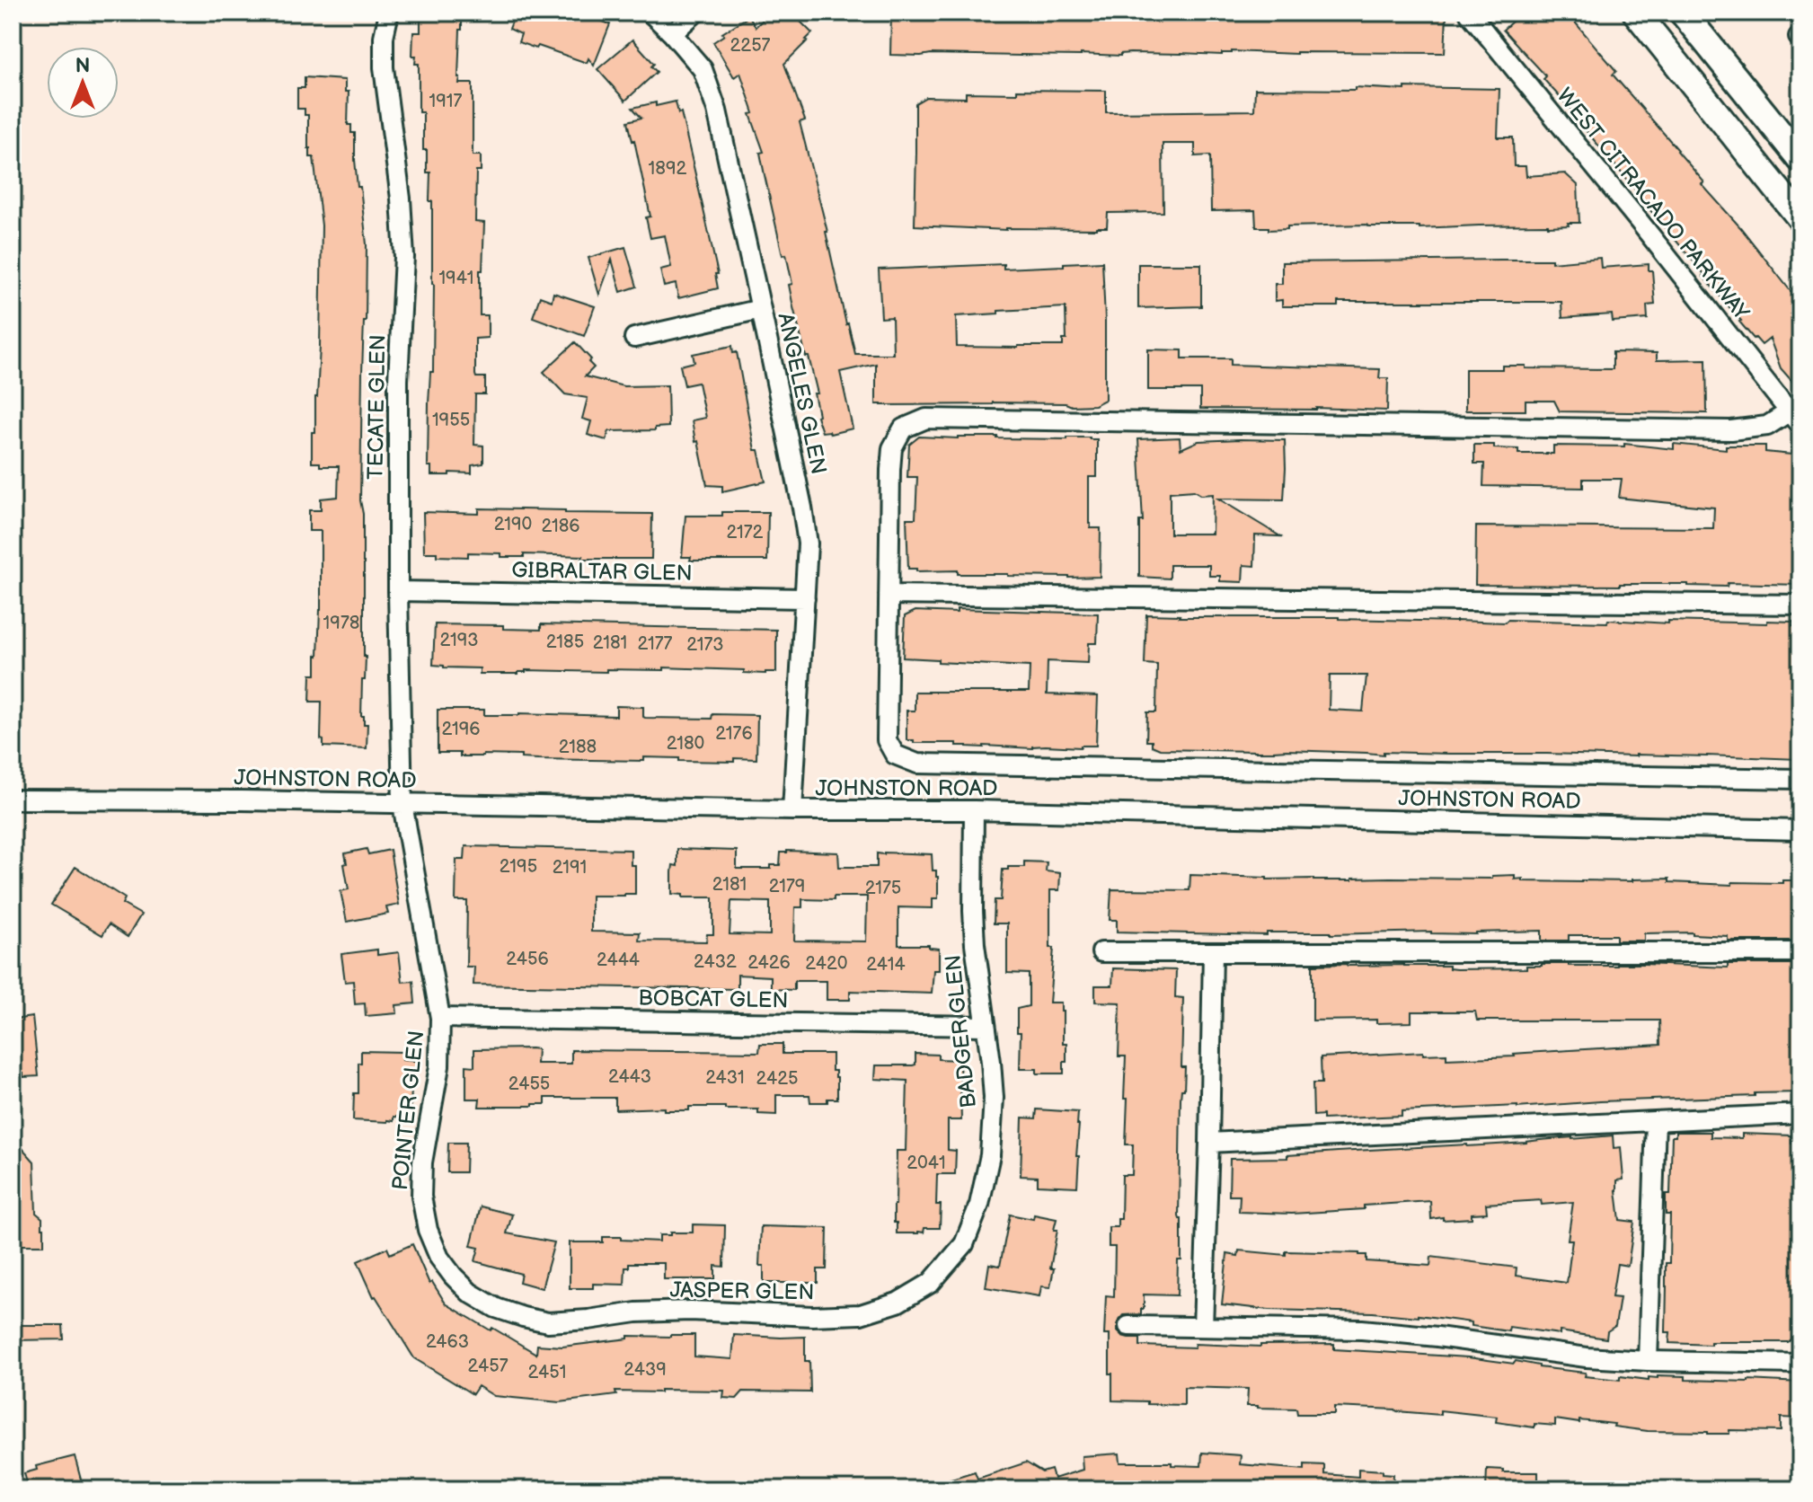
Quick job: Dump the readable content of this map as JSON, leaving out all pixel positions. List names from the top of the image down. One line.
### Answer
{"streets":{"street":["WEST CITRACADO PARKWAY","ANGELES GLEN","TECATE GLEN","GIBRALTAR GLEN","JOHNSTON ROAD","BOBCAT GLEN","BADGER GLEN","POINTER GLEN","JASPER GLEN"]},"crossings":[["ANGELES GLEN","GIBRALTAR GLEN"],["ANGELES GLEN","JOHNSTON ROAD"],["TECATE GLEN","GIBRALTAR GLEN"],["TECATE GLEN","JOHNSTON ROAD"],["TECATE GLEN","POINTER GLEN"],["JOHNSTON ROAD","BADGER GLEN"],["JOHNSTON ROAD","POINTER GLEN"],["BOBCAT GLEN","BADGER GLEN"],["BOBCAT GLEN","POINTER GLEN"],["BADGER GLEN","JASPER GLEN"],["POINTER GLEN","JASPER GLEN"]],"house_numbers":["2257","1917","1892","1941","1955","2190","2186","2172","1978","2193","2185","2181","2177","2173","2196","2176","2180","2188","2195","2191","2181","2179","2175","2456","2444","2432","2426","2420","2414","2443","2431","2425","2455","2041","2463","2457","2439","2451"],"north":"top"}
